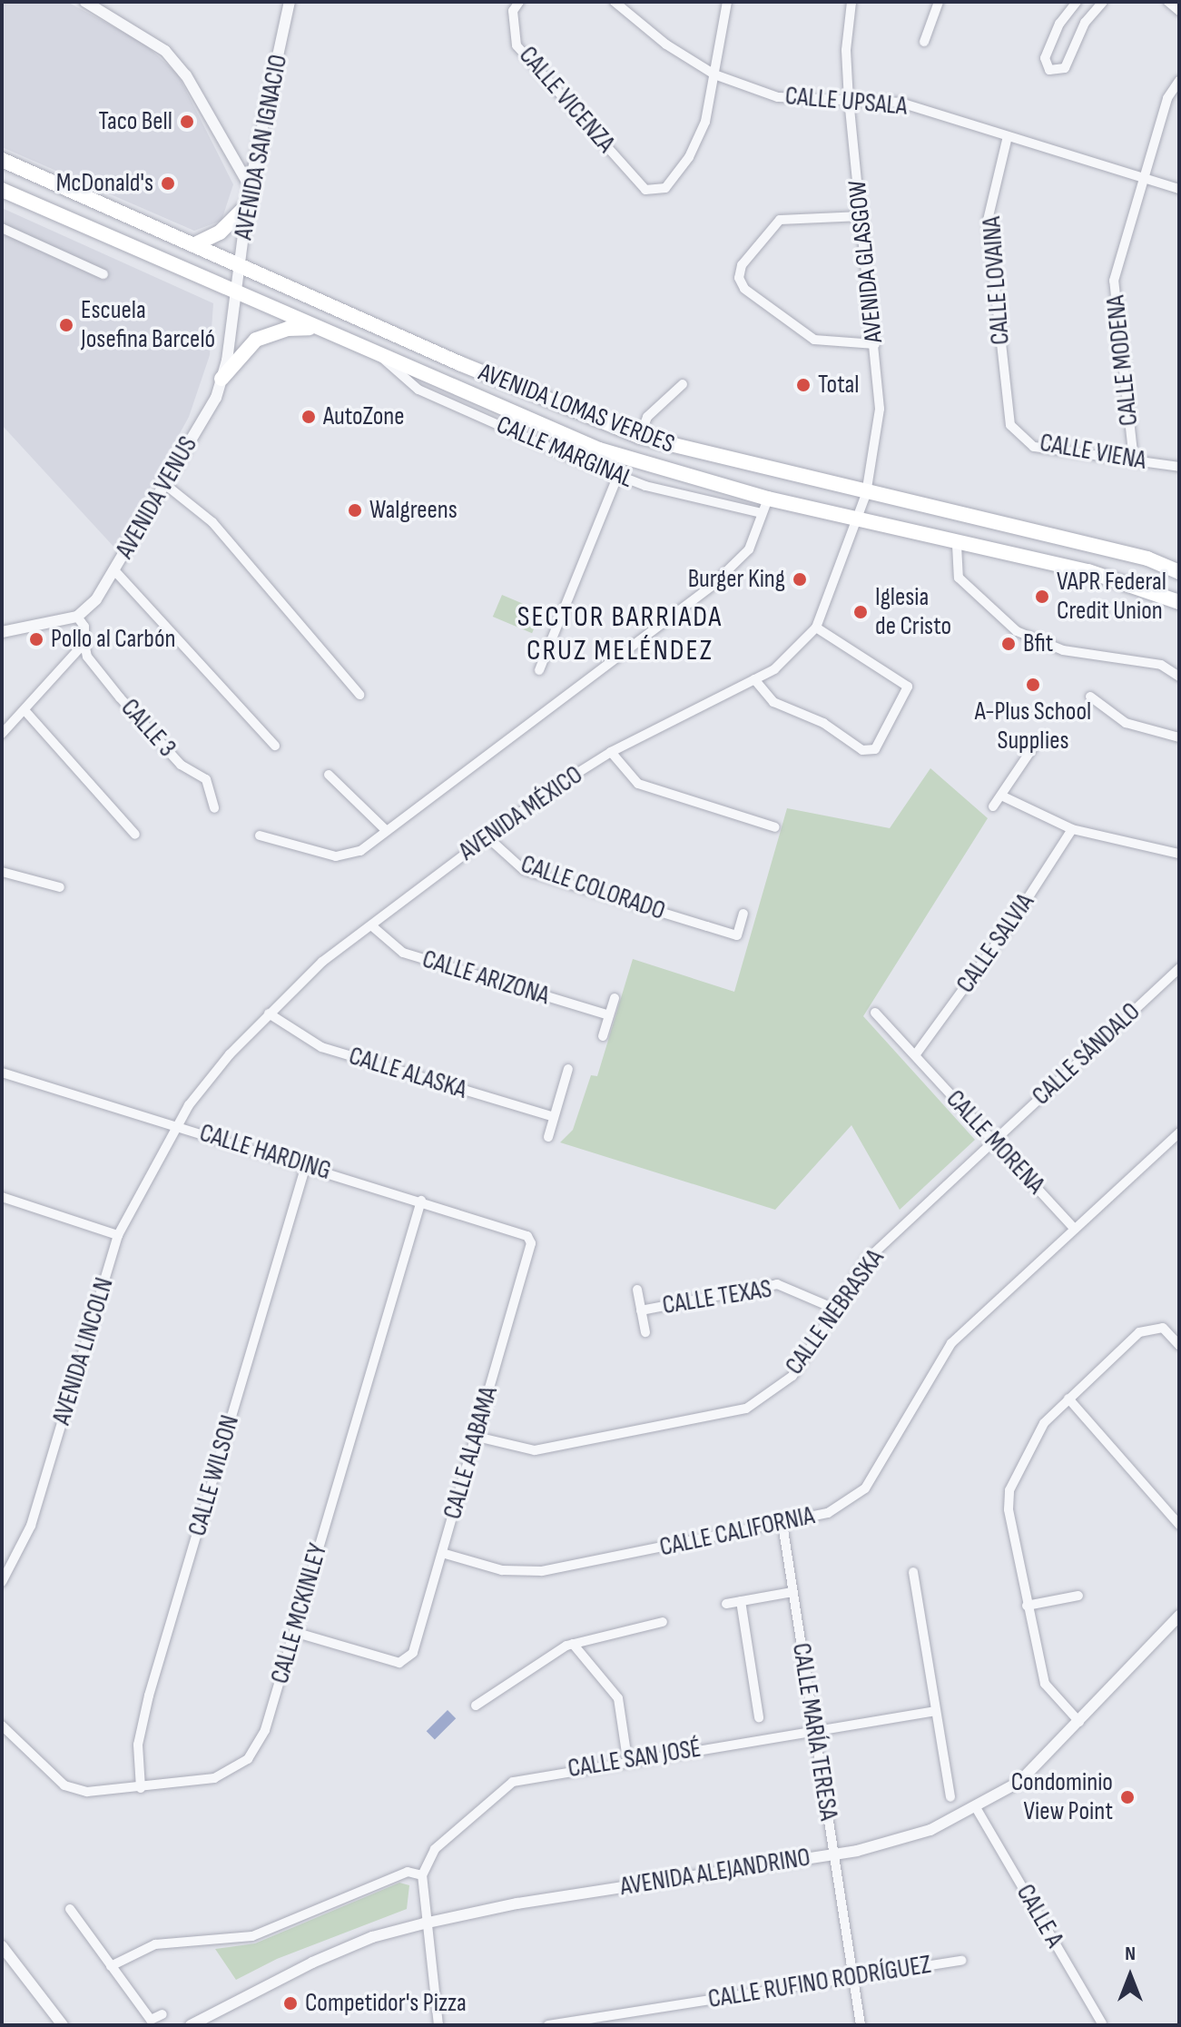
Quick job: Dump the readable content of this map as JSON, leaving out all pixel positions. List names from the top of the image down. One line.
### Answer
{"streets":{"main road":["AVENIDA LOMAS VERDES"],"street":["CALLE VICENZA","CALLE UPSALA","AVENIDA SAN IGNACIO","AVENIDA GLASGOW","CALLE LOVAINA","CALLE MODENA","CALLE MARGINAL","CALLE VIENA","AVENIDA VENUS","CALLE 3","AVENIDA MÉXICO","CALLE COLORADO","CALLE SALVIA","CALLE ARIZONA","CALLE SÁNDALO","CALLE ALASKA","CALLE MORENA","CALLE HARDING","CALLE TEXAS","CALLE NEBRASKA","AVENIDA LINCOLN","CALLE ALABAMA","CALLE WILSON","CALLE CALIFORNIA","CALLE MCKINLEY","CALLE MARÍA TERESA","CALLE SAN JOSÉ","AVENIDA ALEJANDRINO","CALLE A","CALLE RUFINO RODRÍGUEZ"]},"crossings":[["CALLE VICENZA","CALLE UPSALA"],["CALLE UPSALA","AVENIDA GLASGOW"],["CALLE UPSALA","CALLE LOVAINA"],["CALLE UPSALA","CALLE MODENA"],["AVENIDA SAN IGNACIO","AVENIDA LOMAS VERDES"],["AVENIDA SAN IGNACIO","AVENIDA VENUS"],["AVENIDA GLASGOW","AVENIDA LOMAS VERDES"],["AVENIDA GLASGOW","AVENIDA MÉXICO"],["CALLE LOVAINA","CALLE VIENA"],["CALLE MODENA","CALLE VIENA"],["AVENIDA LOMAS VERDES","CALLE MARGINAL"],["AVENIDA LOMAS VERDES","AVENIDA VENUS"],["AVENIDA LOMAS VERDES","AVENIDA MÉXICO"],["AVENIDA VENUS","CALLE 3"],["AVENIDA MÉXICO","CALLE COLORADO"],["AVENIDA MÉXICO","CALLE ARIZONA"],["AVENIDA MÉXICO","CALLE ALASKA"],["AVENIDA MÉXICO","CALLE HARDING"],["AVENIDA MÉXICO","AVENIDA LINCOLN"],["CALLE SALVIA","CALLE MORENA"],["CALLE SÁNDALO","CALLE MORENA"],["CALLE SÁNDALO","CALLE NEBRASKA"],["CALLE MORENA","CALLE NEBRASKA"],["CALLE MORENA","CALLE CALIFORNIA"],["CALLE HARDING","AVENIDA LINCOLN"],["CALLE HARDING","CALLE ALABAMA"],["CALLE HARDING","CALLE WILSON"],["CALLE HARDING","CALLE MCKINLEY"],["CALLE TEXAS","CALLE NEBRASKA"],["CALLE NEBRASKA","CALLE ALABAMA"],["CALLE ALABAMA","CALLE CALIFORNIA"],["CALLE ALABAMA","CALLE MCKINLEY"],["CALLE WILSON","CALLE MCKINLEY"],["CALLE CALIFORNIA","CALLE MARÍA TERESA"],["CALLE MARÍA TERESA","CALLE SAN JOSÉ"],["CALLE MARÍA TERESA","AVENIDA ALEJANDRINO"],["CALLE MARÍA TERESA","CALLE RUFINO RODRÍGUEZ"],["AVENIDA ALEJANDRINO","CALLE A"]],"districts":["SECTOR BARRIADA CRUZ MELÉNDEZ"],"places":["Taco Bell","McDonald's","Escuela Josefina Barceló","Total","AutoZone","Walgreens","Burger King","VAPR Federal Credit Union","Iglesia de Cristo","Pollo al Carbón","Bfit","A-Plus School Supplies","Condominio View Point","Competidor's Pizza"],"north":"top"}
